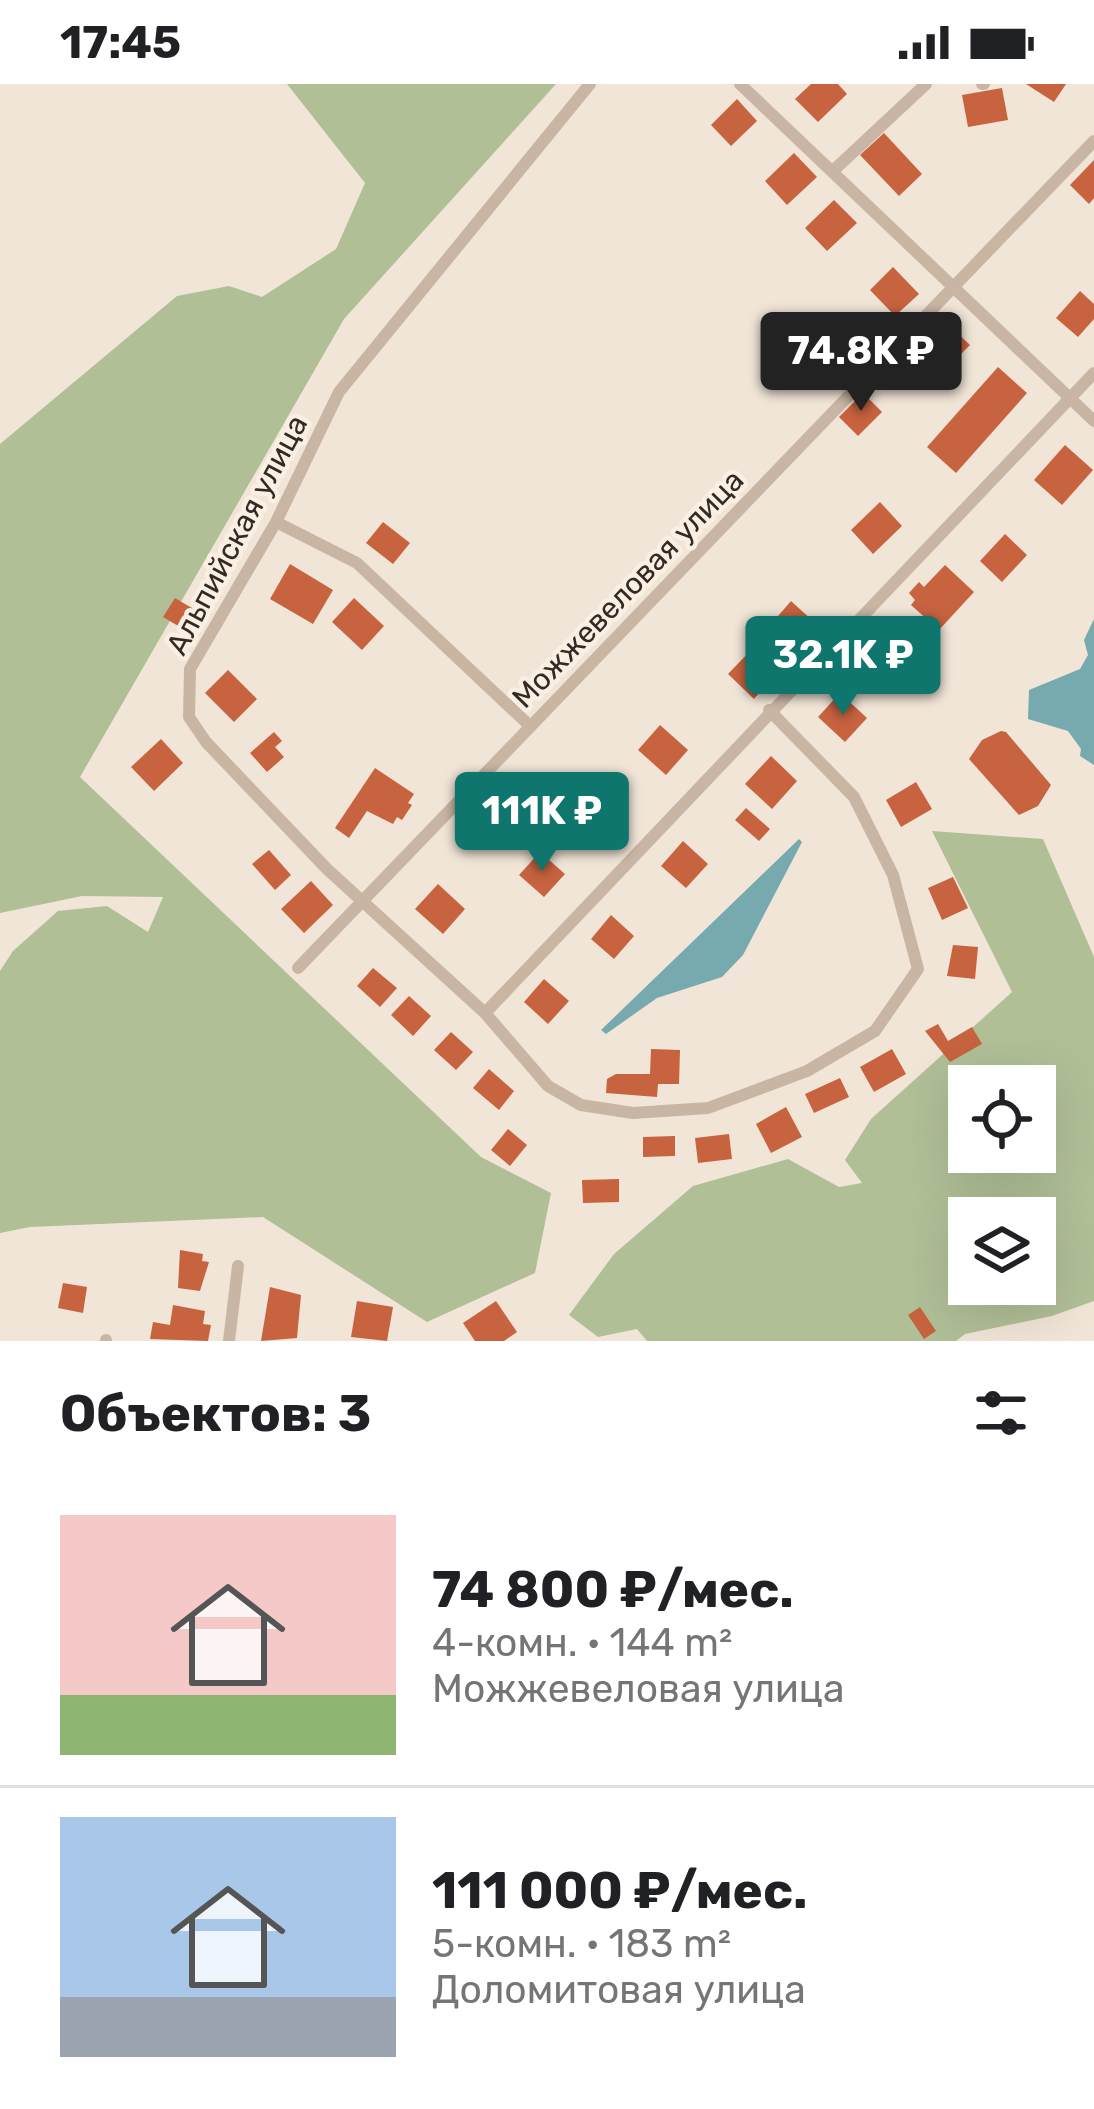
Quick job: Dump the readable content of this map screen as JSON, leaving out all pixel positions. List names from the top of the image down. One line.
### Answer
{"streets":{"street":["Альпийская улица","Можжевеловая улица"]},"crossings":[["Альпийская улица","Можжевеловая улица"]],"page":{"status":"17:45","price":["74.8K ₽","32.1K ₽","111K ₽"],"heading":"Объектов: 3","list":[{"name":"74 800 ₽/мес.","note":"4-комн. · 144 m² · Можжевеловая улица"},{"name":"111 000 ₽/мес.","note":"5-комн. · 183 m² · Доломитовая улица"}]}}
